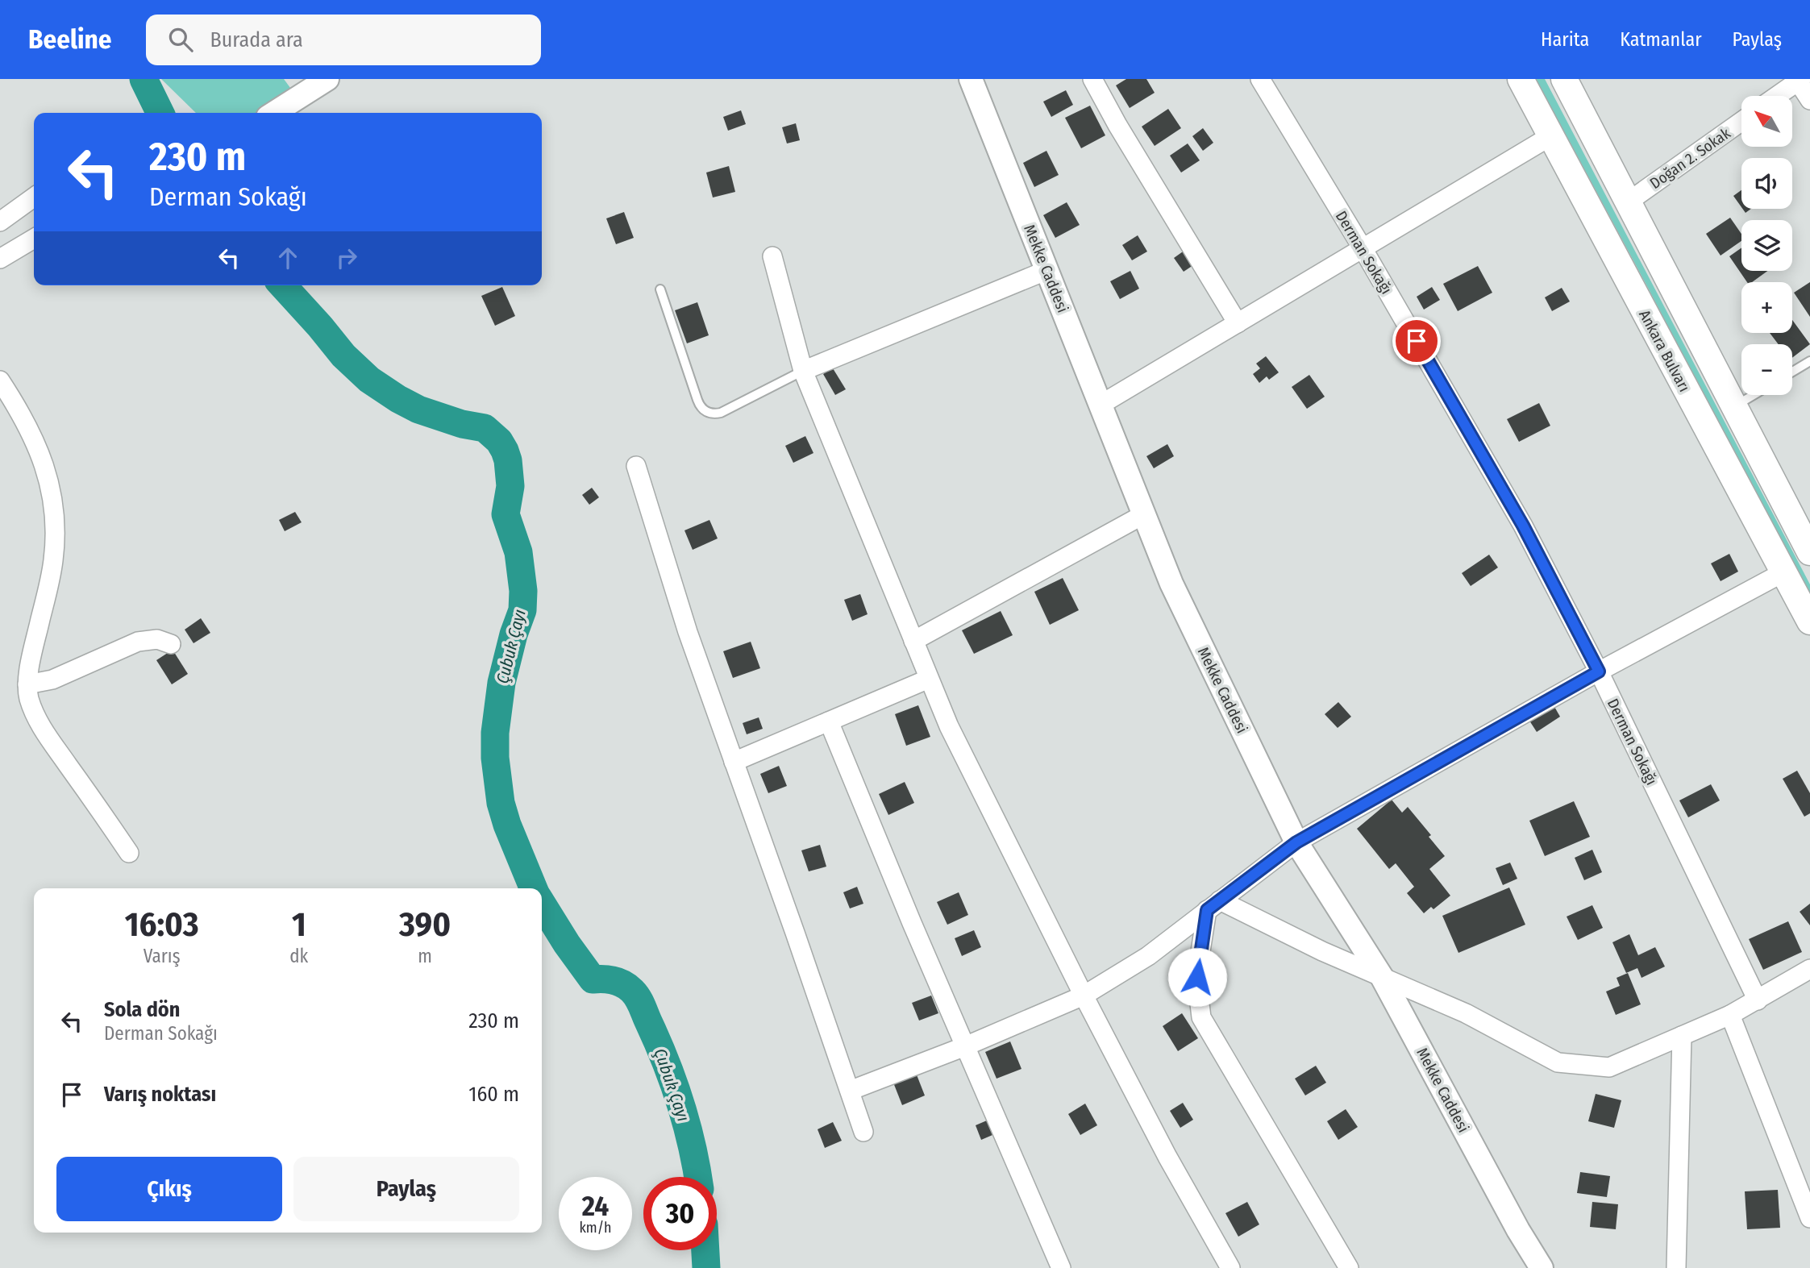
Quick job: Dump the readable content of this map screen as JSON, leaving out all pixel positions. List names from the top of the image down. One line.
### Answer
{"streets":{"main road":["Ankara Bulvarı"],"street":["Doğan 2. Sokak","Derman Sokağı","Mekke Caddesi"]},"water":["Çubuk Çayı"],"north":"top left","page":{"header":"Beeline","search":"Burada ara","nav":["Harita","Katmanlar","Paylaş"],"map_buttons":["+","−"],"turn":["230 m","Derman Sokağı"],"eta":["16:03","Varış","1","dk","390","m"],"list":[{"name":"Sola dön","note":"Derman Sokağı","value":"230 m"},{"name":"Varış noktası","value":"160 m"}],"buttons":["Çıkış","Paylaş"],"speed":"24 km/h","limit":"30"}}
